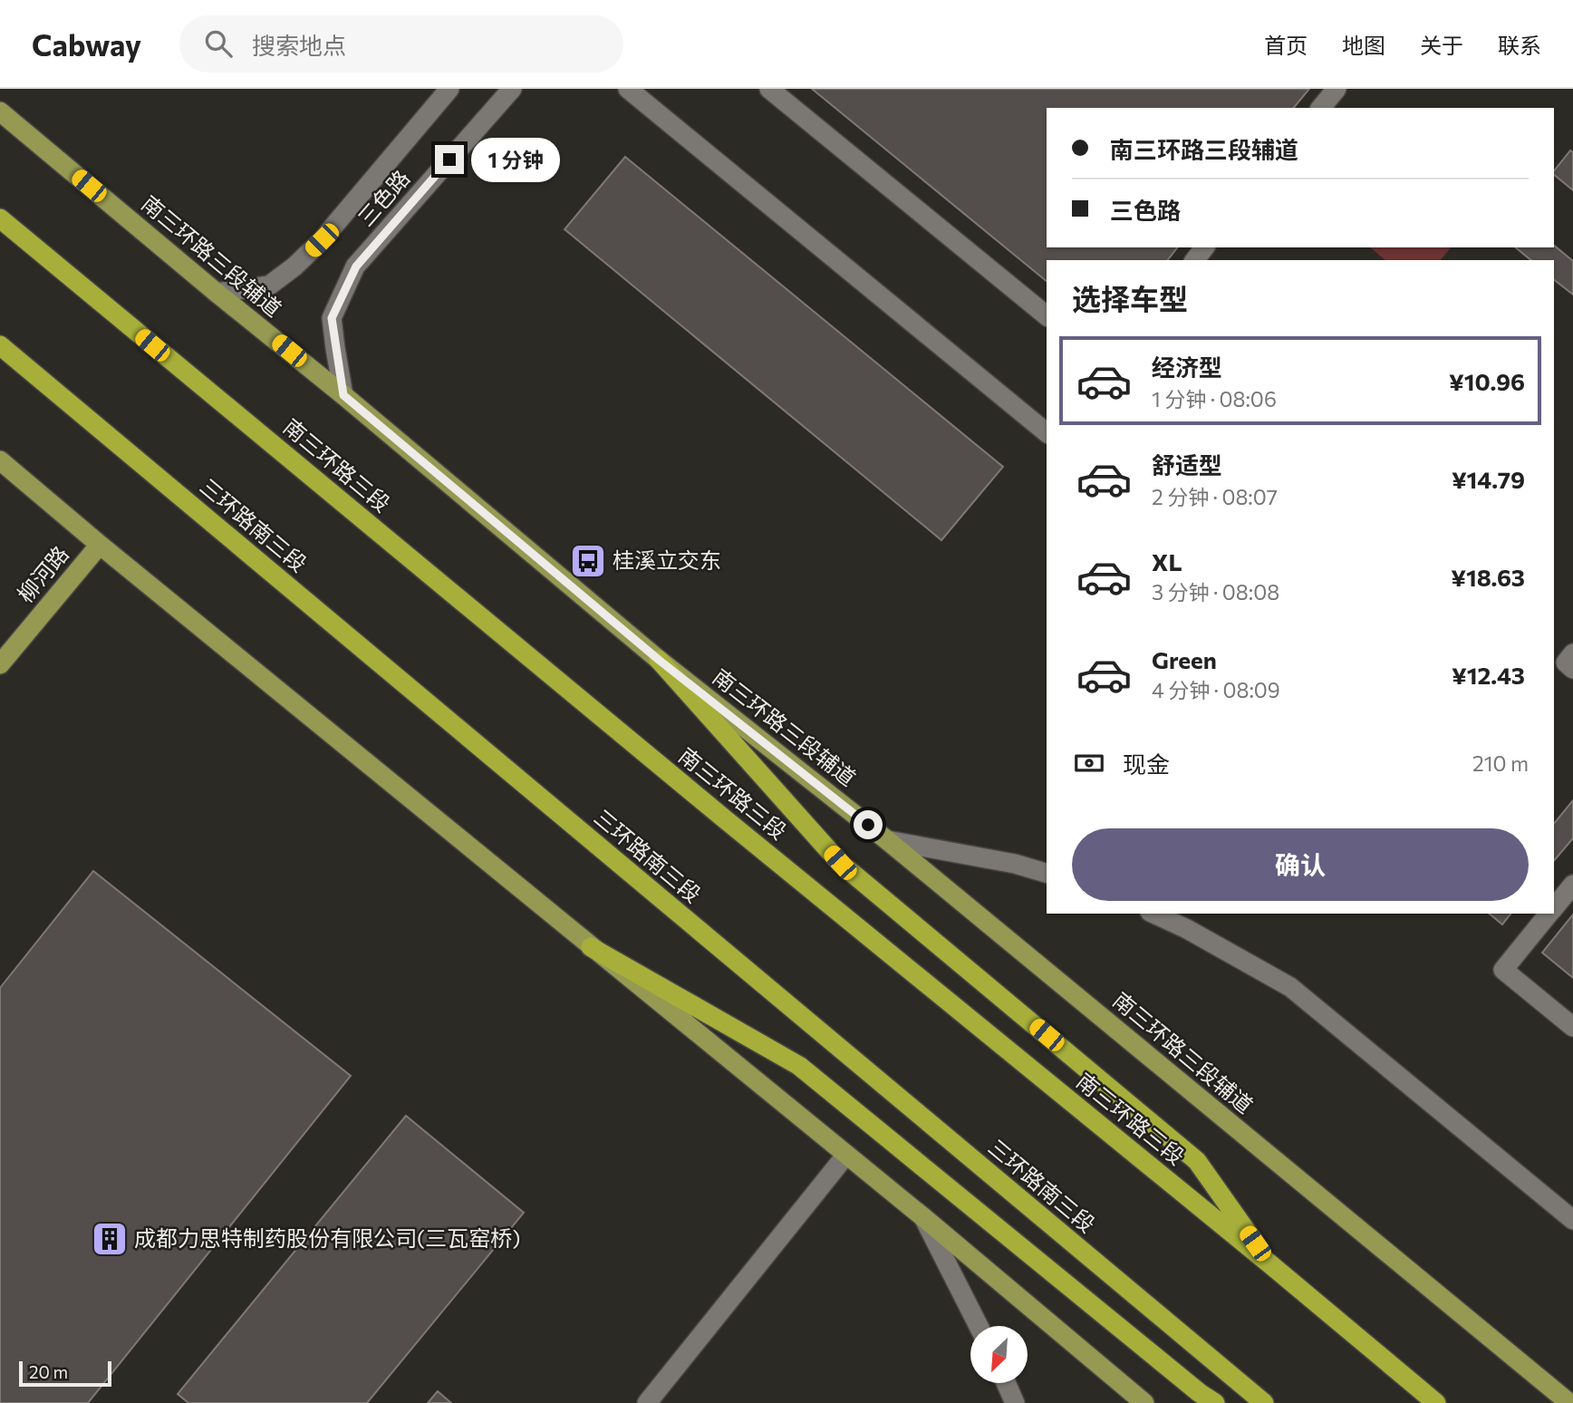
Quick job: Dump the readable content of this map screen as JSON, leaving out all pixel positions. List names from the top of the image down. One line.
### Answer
{"streets":{"highway":["南三环路三段","三环路南三段"],"main road":["南三环路三段辅道","柳河路"],"street":["三色路"]},"crossings":[["三色路","南三环路三段辅道"]],"places":{"bus stop":["桂溪立交东"],"building":["成都力思特制药股份有限公司(三瓦窑桥)"]},"scale_bar":"20 m","north":"bottom left","page":{"header":"Cabway","search":"搜索地点","nav":["首页","地图","关于","联系"],"banner":["南三环路三段辅道","三色路"],"bubble":"1 分钟","heading":"选择车型","list":[{"name":"经济型","note":"1 分钟 · 08:06","value":"¥10.96"},{"name":"舒适型","note":"2 分钟 · 08:07","value":"¥14.79"},{"name":"XL","note":"3 分钟 · 08:08","value":"¥18.63"},{"name":"Green","note":"4 分钟 · 08:09","value":"¥12.43"}],"pay":["现金","210 m"],"buttons":"确认","scale":"20 m"}}
